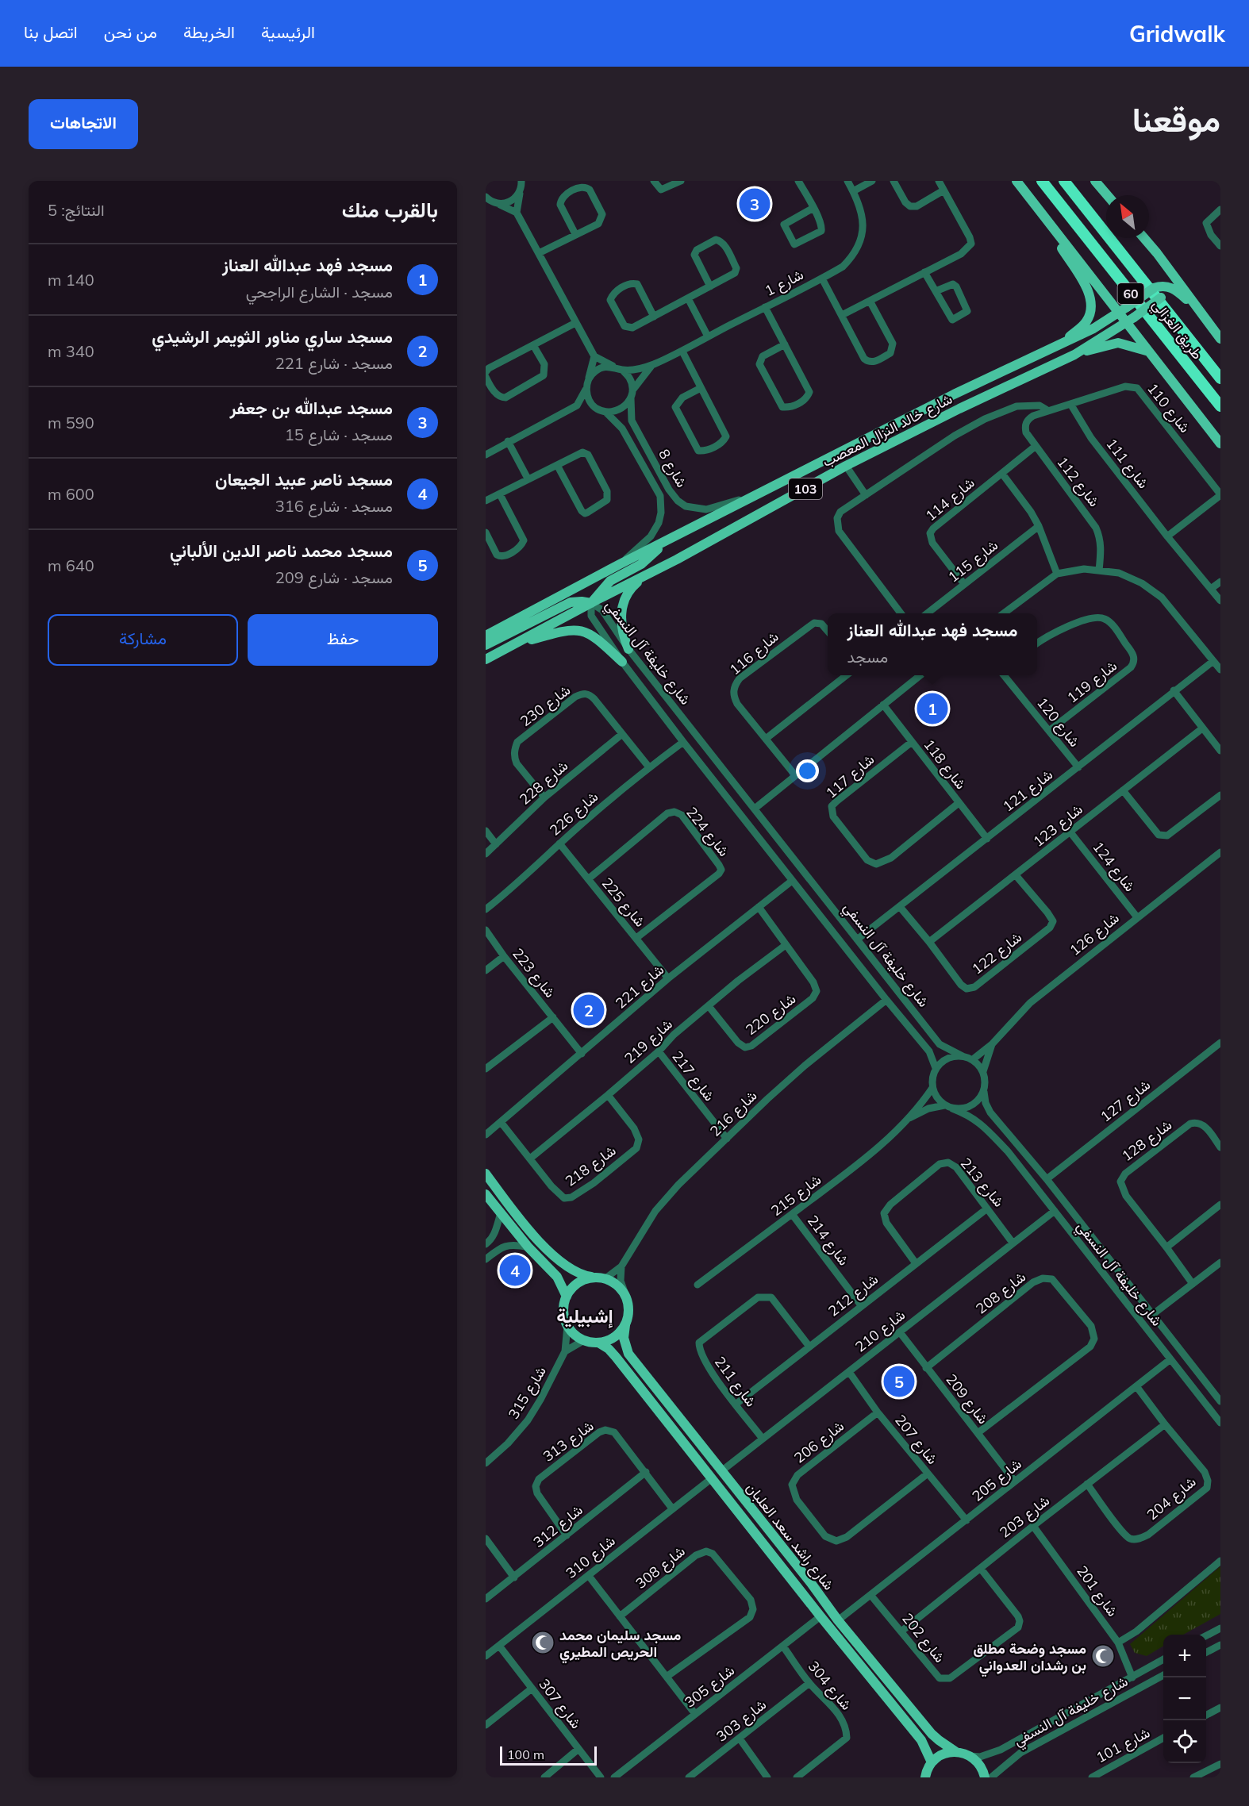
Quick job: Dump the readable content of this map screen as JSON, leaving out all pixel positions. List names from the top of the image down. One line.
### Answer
{"streets":{"highway":["60","طريق الغزالي"],"main road":["شارع خالد النزال المعصب","103","شارع راشد سعد العلبان"],"street":["شارع 1","شارع 110","شارع 111","شارع 8","شارع 112","114 شارع","شارع 115","شارع خليفة آل النسفي","شارع 116","شارع 119","شارع 230","شارع 120","شارع 118","شارع 117","شارع 228","شارع 121","شارع 226","شارع 123","شارع 224","شارع 124","شارع 225","شارع 126","شارع 122","شارع 223","شارع 221","شارع 220","شارع 219","شارع 217","شارع 127","شارع 216","شارع 128","شارع 218","شارع 213","شارع 215","شارع 214","شارع 208","شارع 212","شارع 210","شارع 211","شارع 315","شارع 209","شارع 207","شارع 313","شارع 206","شارع 205","شارع 204","شارع 203","شارع 312","شارع 310","شارع 308","شارع 201","شارع 202","شارع 304","شارع 305","شارع 307","شارع 303","شارع 101"]},"crossings":[["شارع 1","شارع 8"],["شارع 110","شارع 111"],["شارع 110","شارع 112"],["شارع خالد النزال المعصب","شارع 8"],["شارع خالد النزال المعصب","شارع خليفة آل النسفي"],["شارع 112","114 شارع"],["114 شارع","شارع 115"],["شارع خليفة آل النسفي","شارع 121"],["شارع خليفة آل النسفي","شارع 226"],["شارع خليفة آل النسفي","شارع 126"],["شارع خليفة آل النسفي","شارع 221"],["شارع خليفة آل النسفي","شارع 127"],["شارع خليفة آل النسفي","شارع 216"],["شارع خليفة آل النسفي","شارع 215"],["شارع خليفة آل النسفي","شارع 210"],["شارع خليفة آل النسفي","شارع 205"],["شارع خليفة آل النسفي","شارع راشد سعد العلبان"],["شارع خليفة آل النسفي","شارع 201"],["شارع 119","شارع 120"],["شارع 230","شارع 228"],["شارع 230","شارع 226"],["شارع 120","شارع 121"],["شارع 118","شارع 117"],["شارع 118","شارع 121"],["شارع 121","شارع 122"],["شارع 226","شارع 225"],["شارع 123","شارع 124"],["شارع 123","شارع 122"],["شارع 224","شارع 225"],["شارع 124","شارع 126"],["شارع 225","شارع 221"],["شارع 126","شارع 215"],["شارع 223","شارع 221"],["شارع 221","شارع 220"],["شارع 221","شارع 218"],["شارع 220","شارع 219"],["شارع 219","شارع 217"],["شارع 219","شارع 218"],["شارع 217","شارع 216"],["شارع 216","شارع 315"],["شارع 216","شارع راشد سعد العلبان"],["شارع 213","شارع 212"],["شارع 213","شارع 210"],["شارع 215","شارع 214"],["شارع 214","شارع 212"],["شارع 208","شارع 209"],["شارع 212","شارع 211"],["شارع 210","شارع 211"],["شارع 210","شارع 209"],["شارع 210","شارع 207"],["شارع 210","شارع راشد سعد العلبان"],["شارع 315","شارع راشد سعد العلبان"],["شارع 209","شارع 205"],["شارع 207","شارع 206"],["شارع 207","شارع 205"],["شارع 313","شارع 312"],["شارع 313","شارع 310"],["شارع 205","شارع 204"],["شارع 205","شارع راشد سعد العلبان"],["شارع 205","شارع 202"],["شارع 204","شارع 203"],["شارع 203","شارع 201"],["شارع 203","شارع 202"],["شارع راشد سعد العلبان","شارع 310"],["شارع راشد سعد العلبان","شارع 305"],["شارع 310","شارع 307"],["شارع 304","شارع 305"],["شارع 304","شارع 303"]],"districts":["إشبيلية"],"places":{"mosque":["مسجد سليمان محمد الحريص المطيري","مسجد وضحة مطلق بن رشدان العدواني"]},"scale_bar":"100 m","north":"top left","page":{"header":"Gridwalk","nav":["الرئيسية","الخريطة","من نحن","اتصل بنا"],"title":"موقعنا","buttons":["الاتجاهات",["حفظ","مشاركة"]],"heading":["بالقرب منك","النتائج: 5"],"pins":["3","1","2","4","5"],"list":[{"mark":"1","name":"مسجد فهد عبدالله العناز","note":"مسجد · الشارع الراجحي","value":"140 m"},{"mark":"2","name":"مسجد ساري مناور الثويمر الرشيدي","note":"مسجد · شارع 221","value":"340 m"},{"mark":"3","name":"مسجد عبدالله بن جعفر","note":"مسجد · شارع 15","value":"590 m"},{"mark":"4","name":"مسجد ناصر عبيد الجيعان","note":"مسجد · شارع 316","value":"600 m"},{"mark":"5","name":"مسجد محمد ناصر الدين الألباني","note":"مسجد · شارع 209","value":"640 m"}],"popup":["مسجد فهد عبدالله العناز","مسجد"],"map_buttons":["+","−"],"scale":"100 m"}}
